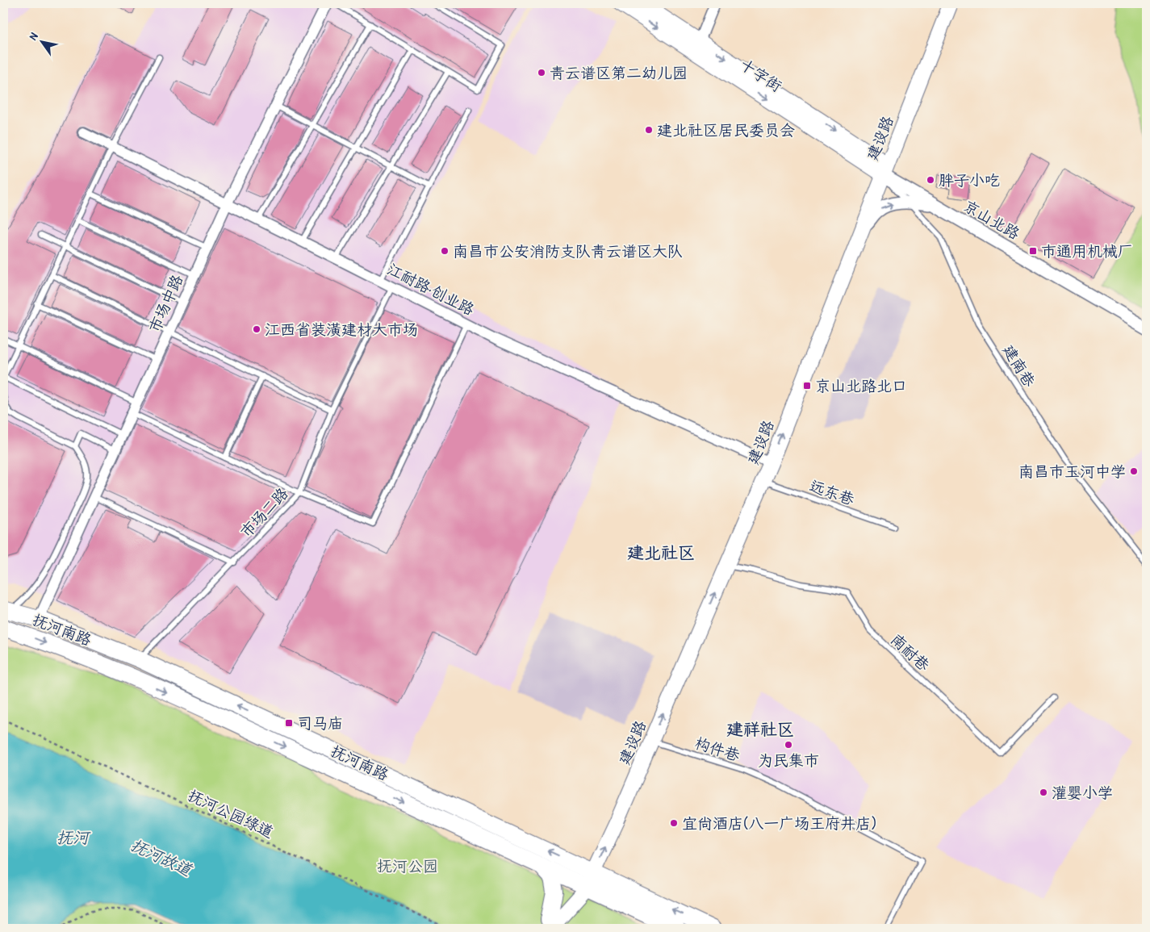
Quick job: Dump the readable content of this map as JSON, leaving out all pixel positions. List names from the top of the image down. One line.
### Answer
{"streets":{"highway":["抚河南路"],"main road":["十字街","建设路"],"street":["京山北路","江耐路·创业路","市场中路"],"lane":["建南巷","远东巷","市场二路","南耐巷","构件巷"],"path":["抚河公园绿道"]},"crossings":[["十字街","建设路"],["十字街","京山北路"],["十字街","建南巷"],["建设路","京山北路"],["建设路","江耐路·创业路"],["建设路","建南巷"],["建设路","远东巷"],["建设路","抚河南路"],["建设路","南耐巷"],["建设路","构件巷"],["京山北路","建南巷"],["江耐路·创业路","市场中路"],["江耐路·创业路","市场二路"],["市场中路","抚河南路"],["市场二路","抚河南路"]],"one_way":["十字街","建设路"],"districts":["建北社区","建祥社区"],"water":["抚河","抚河故道"],"parks":["抚河公园"],"places":{"other":["青云谱区第二幼儿园","建北社区居民委员会","胖子小吃","南昌市公安消防支队青云谱区大队","江西省装潢建材大市场","南昌市玉河中学","为民集市","灌婴小学","宜尚酒店(八一广场王府井店)"],"transit":["市通用机械厂","京山北路北口","司马庙"]},"north":"top left"}
